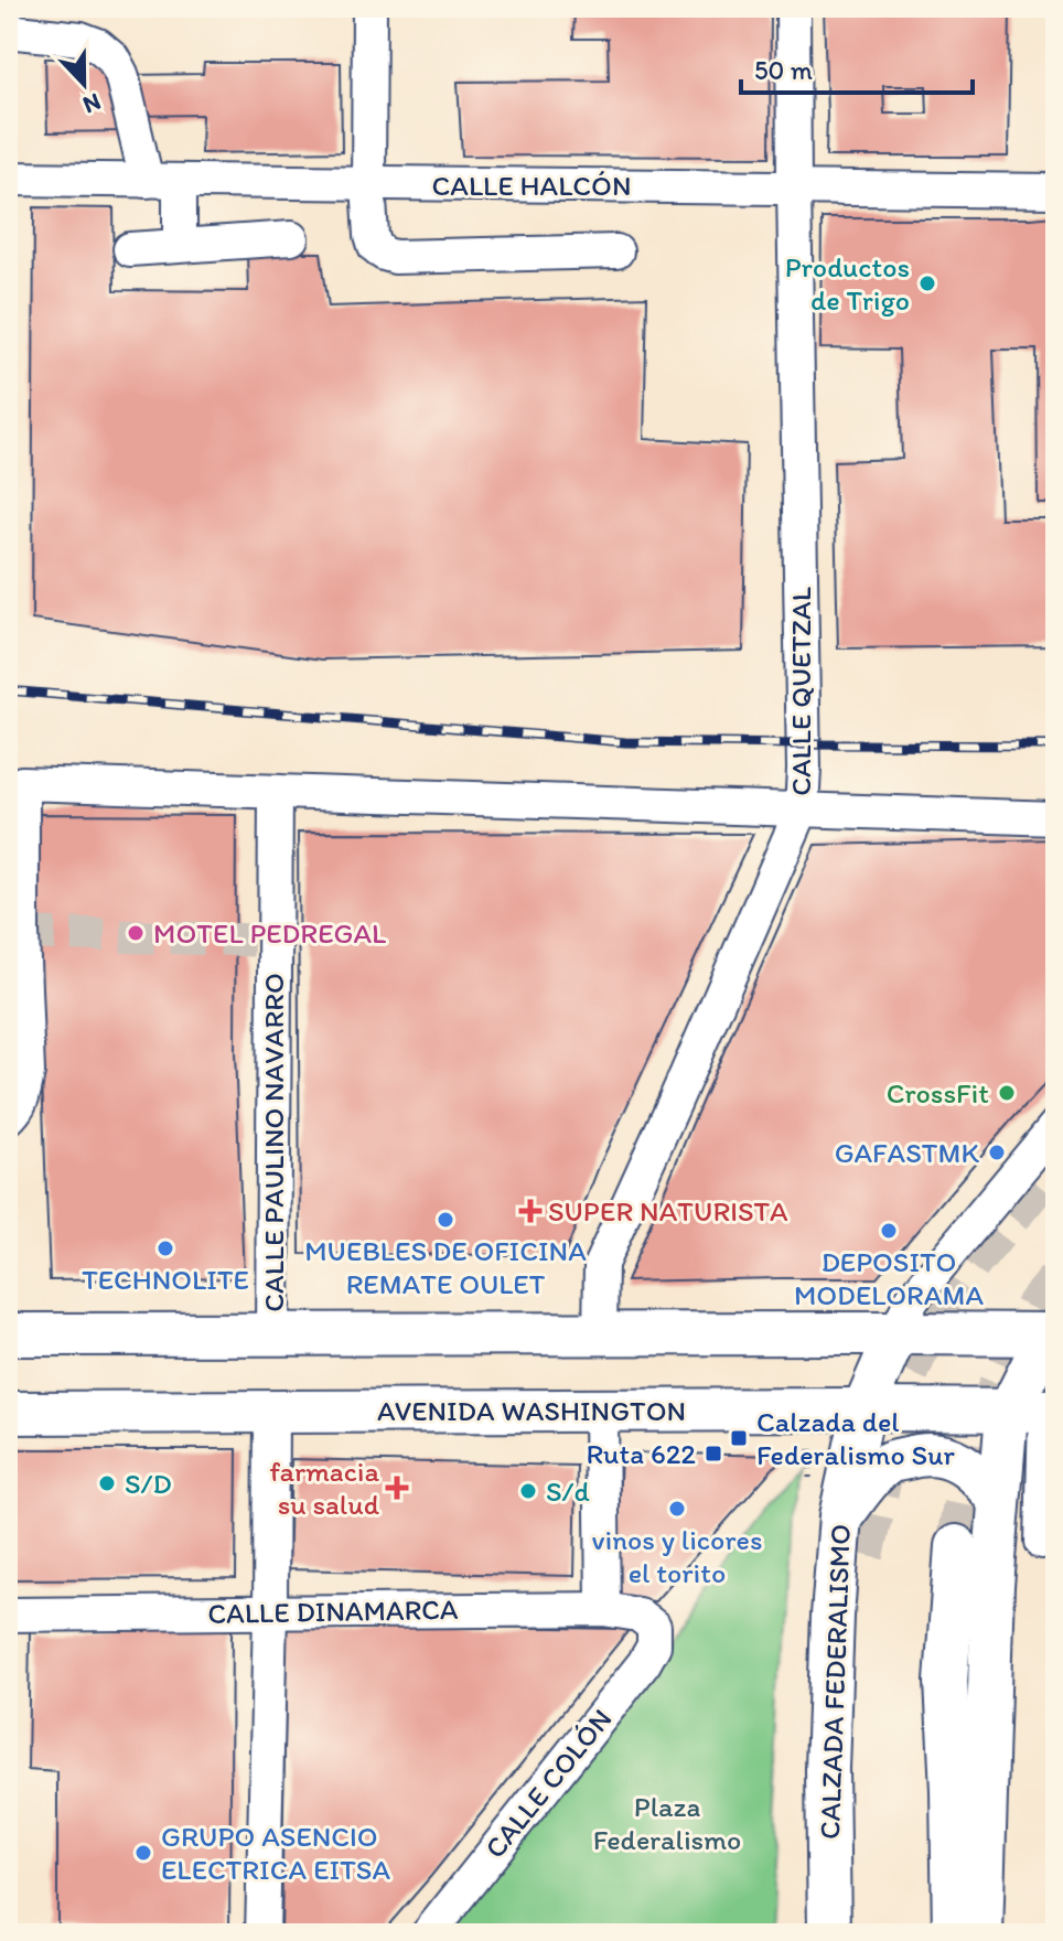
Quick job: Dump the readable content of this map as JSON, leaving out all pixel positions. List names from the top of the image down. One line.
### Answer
{"streets":{"main road":["AVENIDA WASHINGTON","CALZADA FEDERALISMO"],"street":["CALLE HALCÓN","CALLE QUETZAL","CALLE PAULINO NAVARRO","CALLE DINAMARCA","CALLE COLÓN"]},"crossings":[["CALLE HALCÓN","CALLE QUETZAL"],["AVENIDA WASHINGTON","CALZADA FEDERALISMO"],["CALLE DINAMARCA","CALLE COLÓN"]],"parks":["Plaza Federalismo"],"places":{"other":["Productos de Trigo","MOTEL PEDREGAL","CrossFit","GAFASTMK","MUEBLES DE OFICINA REMATE OULET","DEPOSITO MODELORAMA","TECHNOLITE","S/D","S/d","vinos y licores el torito","GRUPO ASENCIO ELECTRICA EITSA"],"health":["SUPER NATURISTA","farmacia su salud"],"transit":["Calzada del Federalismo Sur","Ruta 622"]},"scale_bar":"50 m","north":"bottom"}
